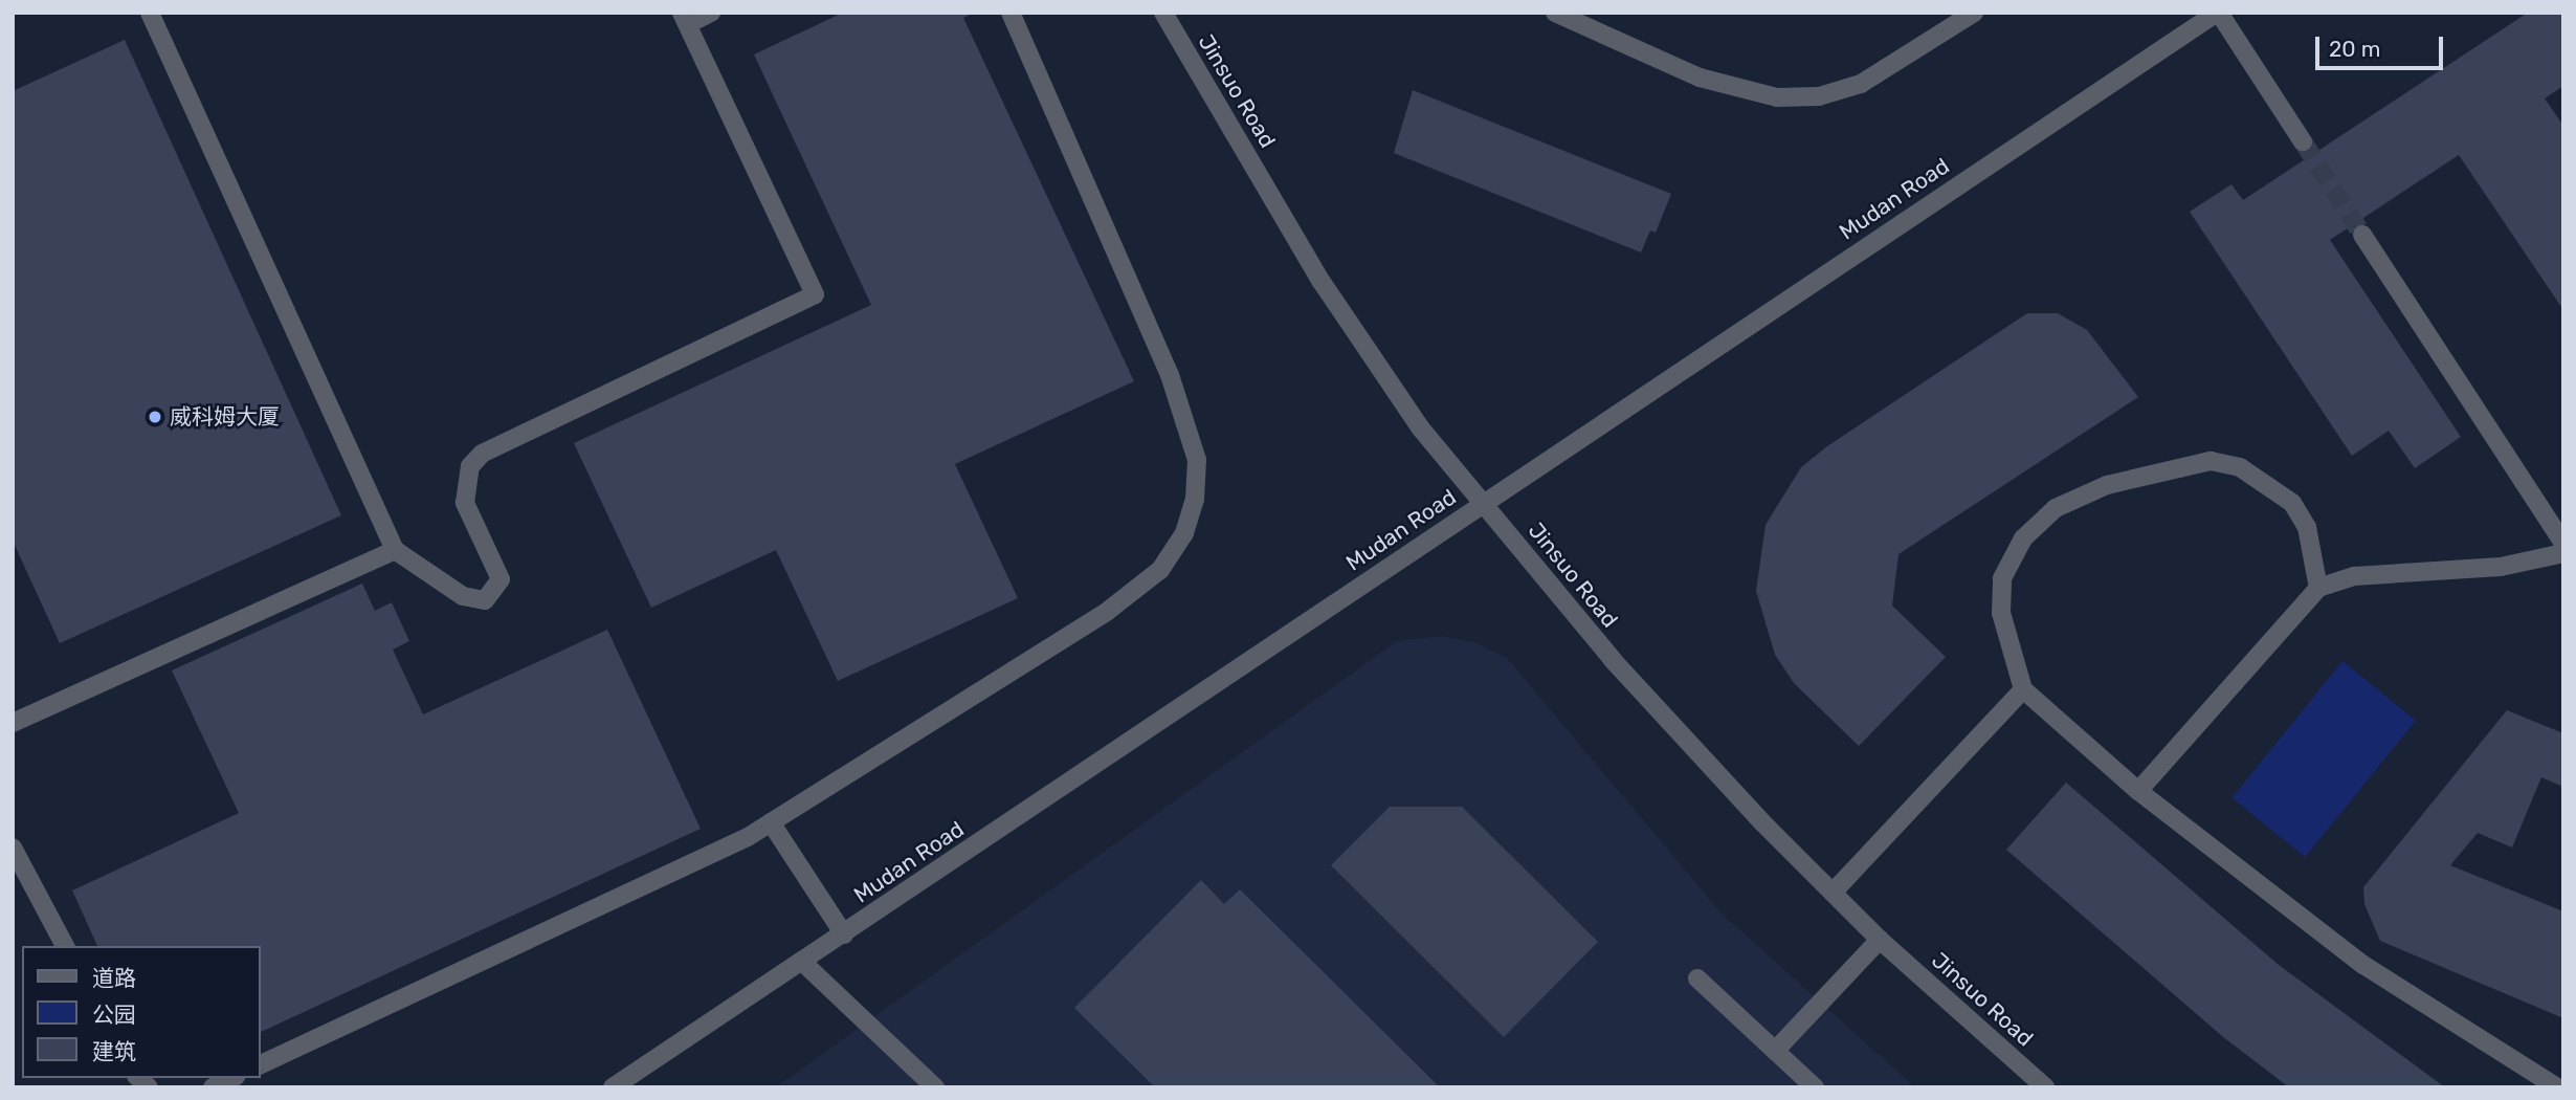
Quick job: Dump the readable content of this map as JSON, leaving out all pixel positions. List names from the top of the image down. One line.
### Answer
{"streets":{"street":["Jinsuo Road","Mudan Road"]},"crossings":[["Jinsuo Road","Mudan Road"]],"places":["威科姆大厦"],"legend":["道路","公园","建筑"],"scale_bar":"20 m"}
